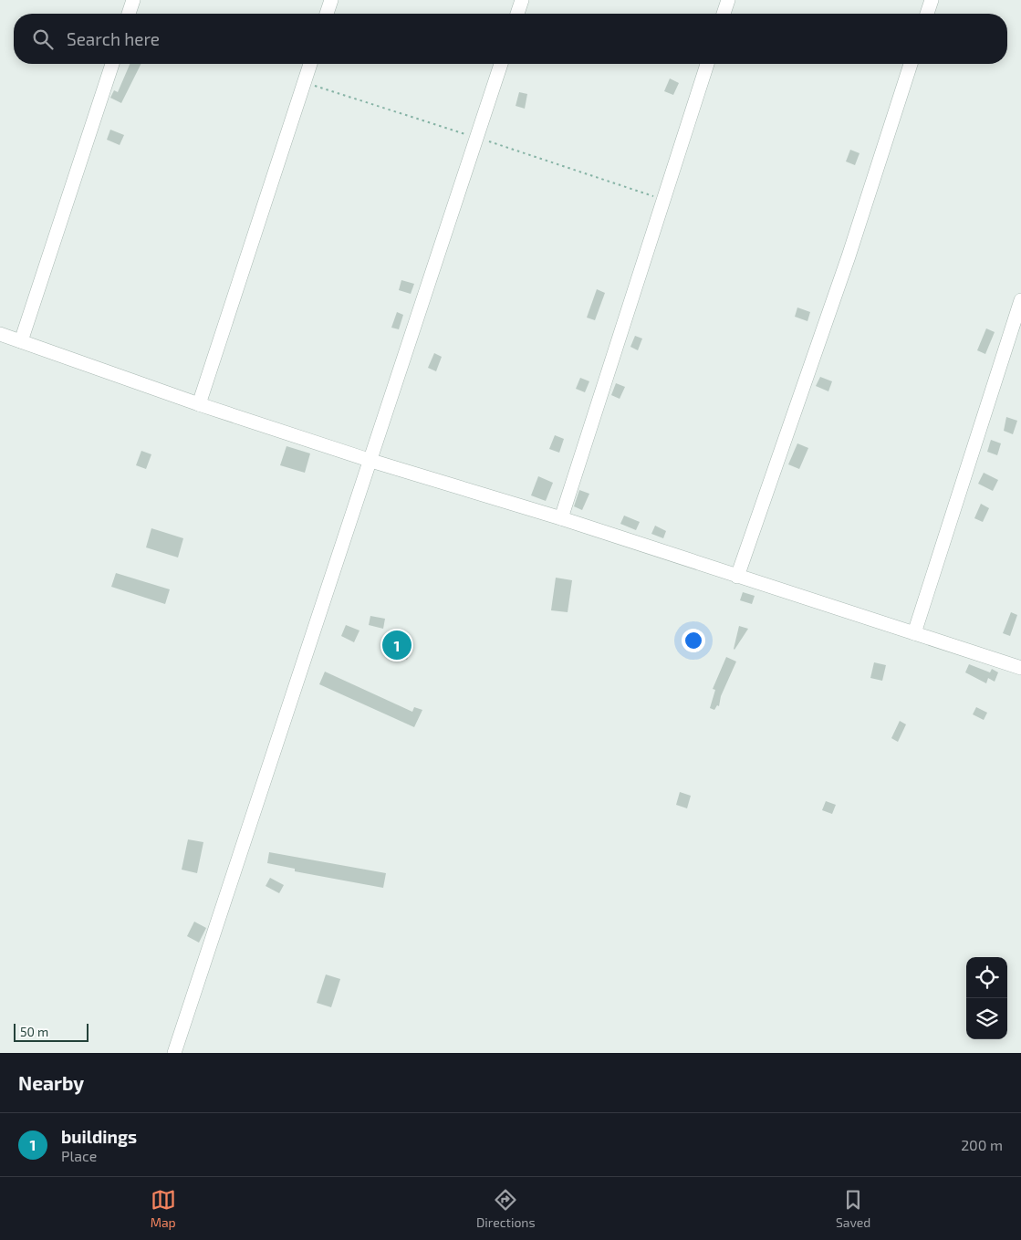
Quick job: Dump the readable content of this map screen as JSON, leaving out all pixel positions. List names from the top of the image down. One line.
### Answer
{"scale_bar":"50 m","page":{"search":"Search here","pins":"1","scale":"50 m","heading":"Nearby","list":[{"mark":"1","name":"buildings","note":"Place","value":"200 m"}],"nav":["Map","Directions","Saved"]}}
